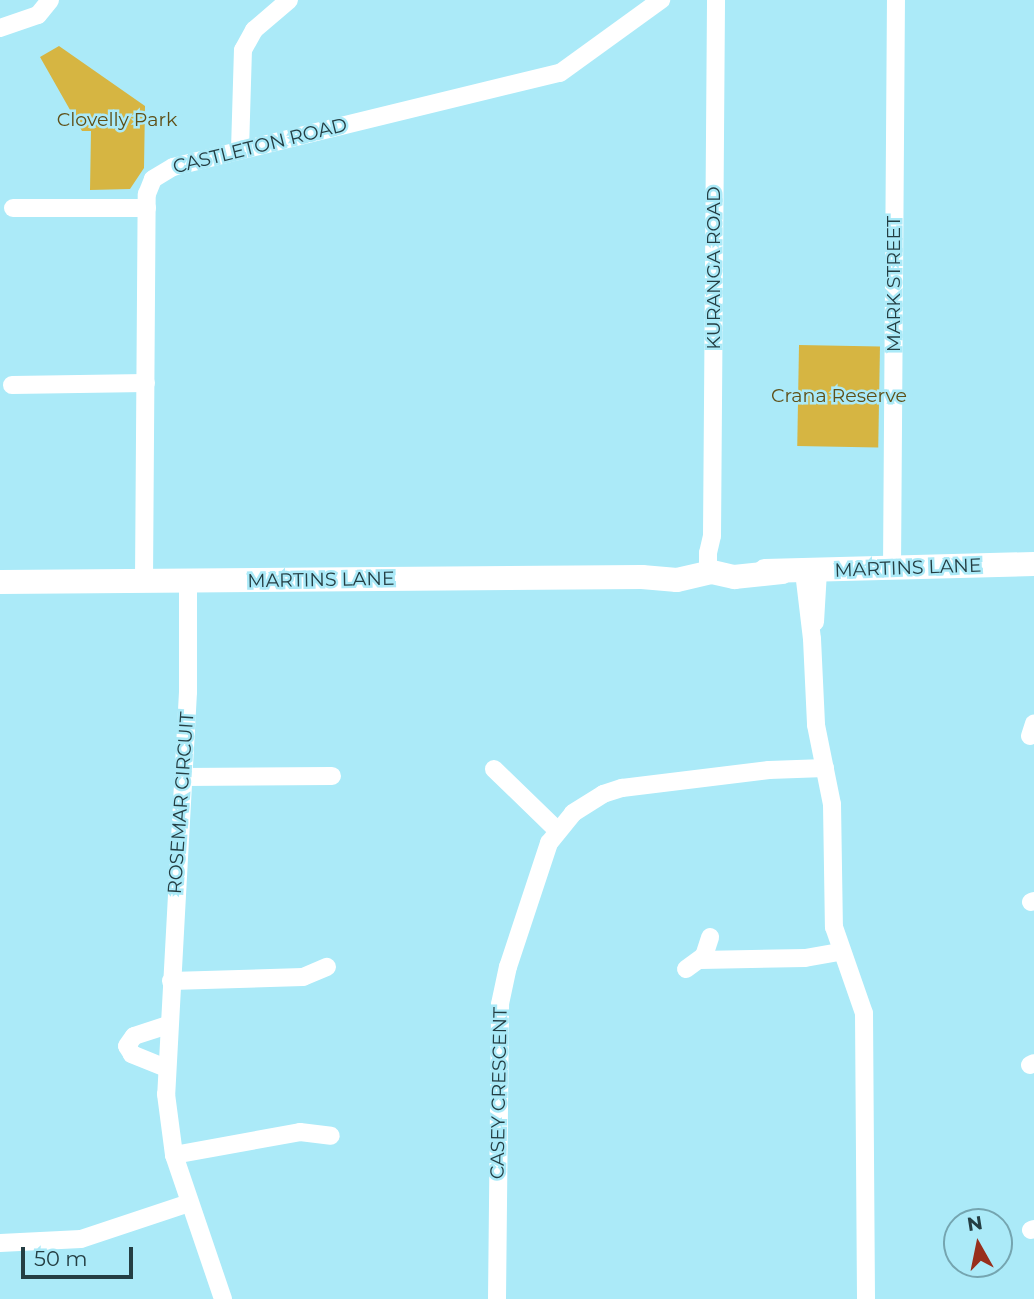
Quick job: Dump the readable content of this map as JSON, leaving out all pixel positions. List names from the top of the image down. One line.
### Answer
{"streets":{"street":["CASTLETON ROAD","KURANGA ROAD","MARK STREET","MARTINS LANE","ROSEMAR CIRCUIT","CASEY CRESCENT"]},"crossings":[["CASTLETON ROAD","MARTINS LANE"],["KURANGA ROAD","MARTINS LANE"],["MARK STREET","MARTINS LANE"],["MARTINS LANE","ROSEMAR CIRCUIT"]],"parks":["Clovelly Park","Crana Reserve"],"scale_bar":"50 m","north":"top"}
